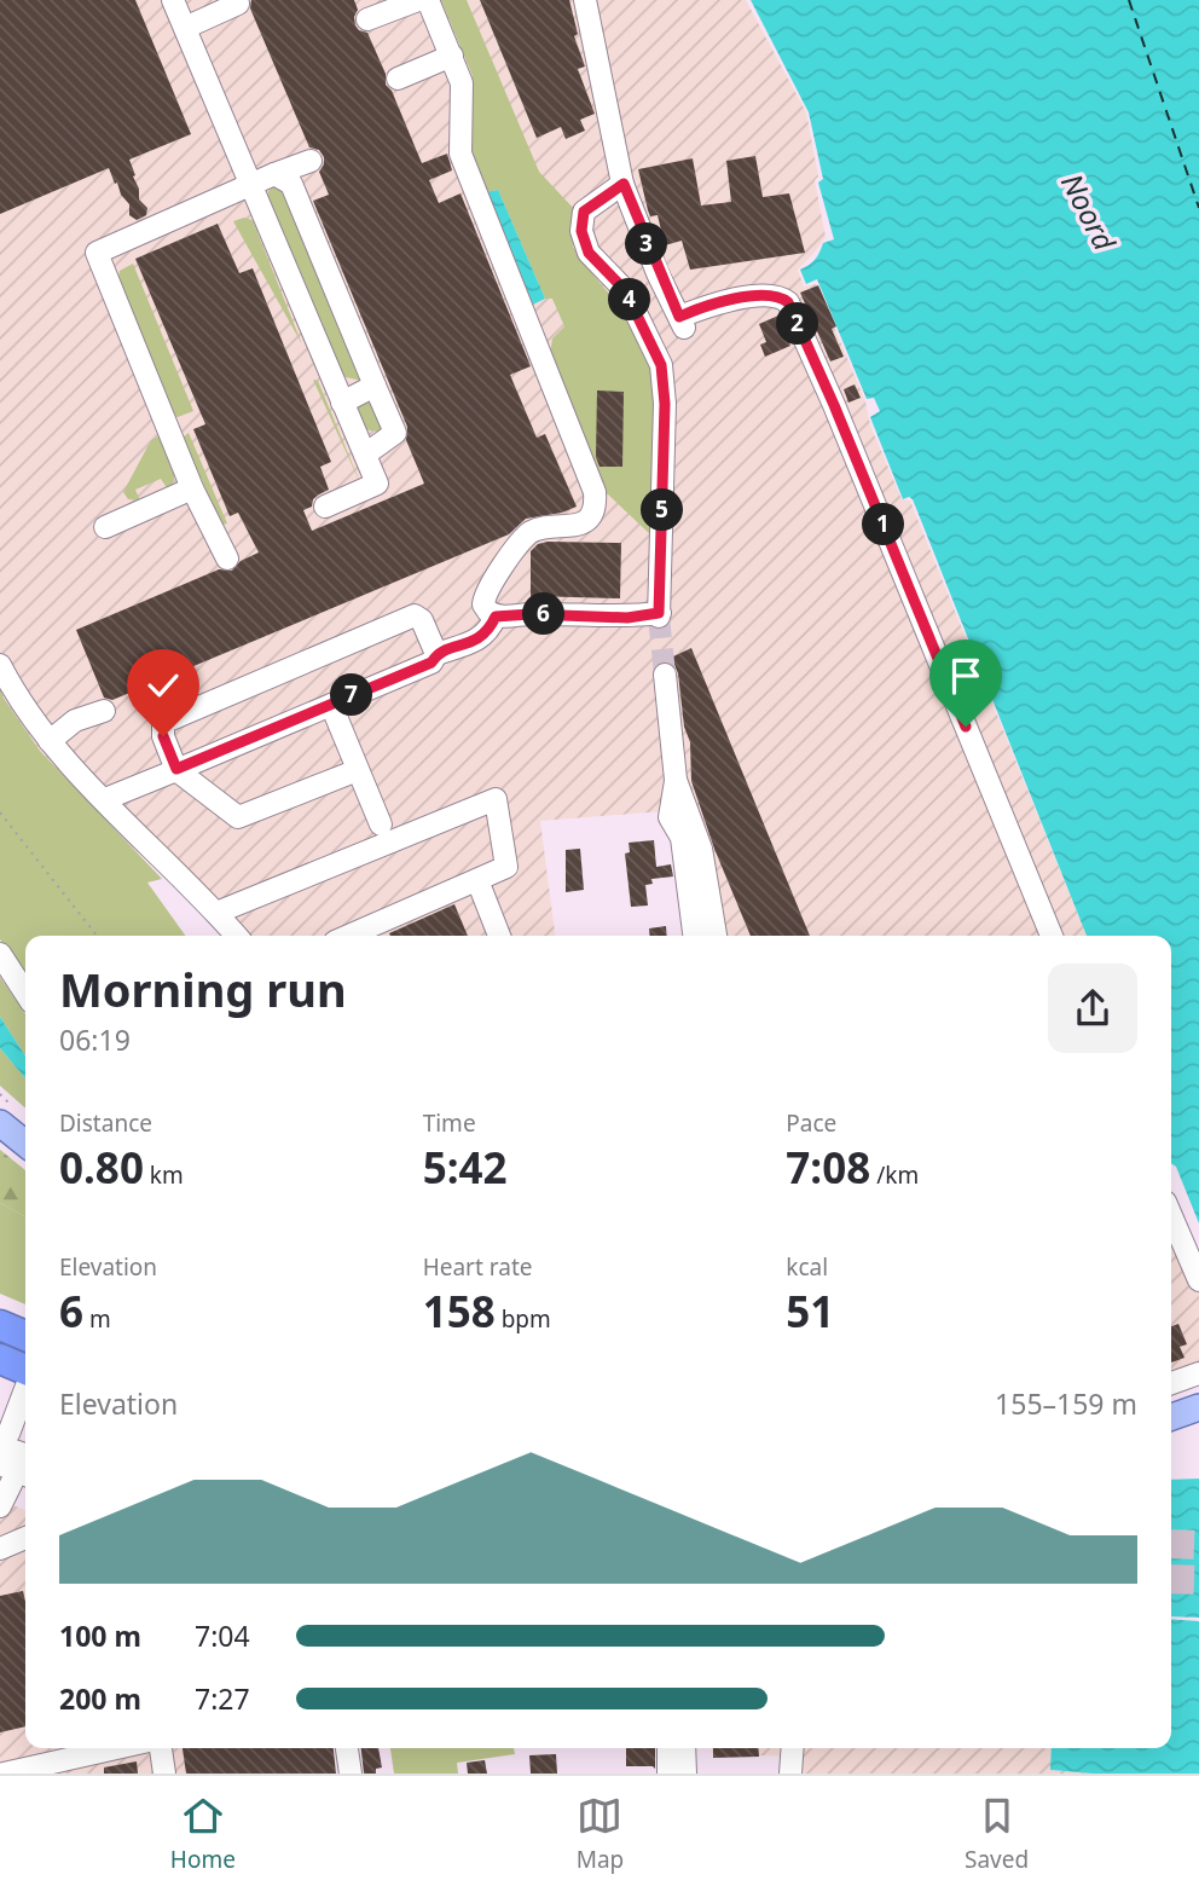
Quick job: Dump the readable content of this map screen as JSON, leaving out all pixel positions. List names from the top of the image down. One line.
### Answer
{"water":["Noord"],"page":{"pins":["3","4","2","5","1","6","7"],"heading":["Morning run","06:19"],"stats":[["Distance","0.80 km"],["Time","5:42"],["Pace","7:08 /km"],["Elevation","6 m"],["Heart rate","158 bpm"],["kcal","51"]],"chart":["Elevation","155–159 m"],"list":[{"name":"100 m","note":"7:04"},{"name":"200 m","note":"7:27"}],"tabs":["Home","Map","Saved"]}}
